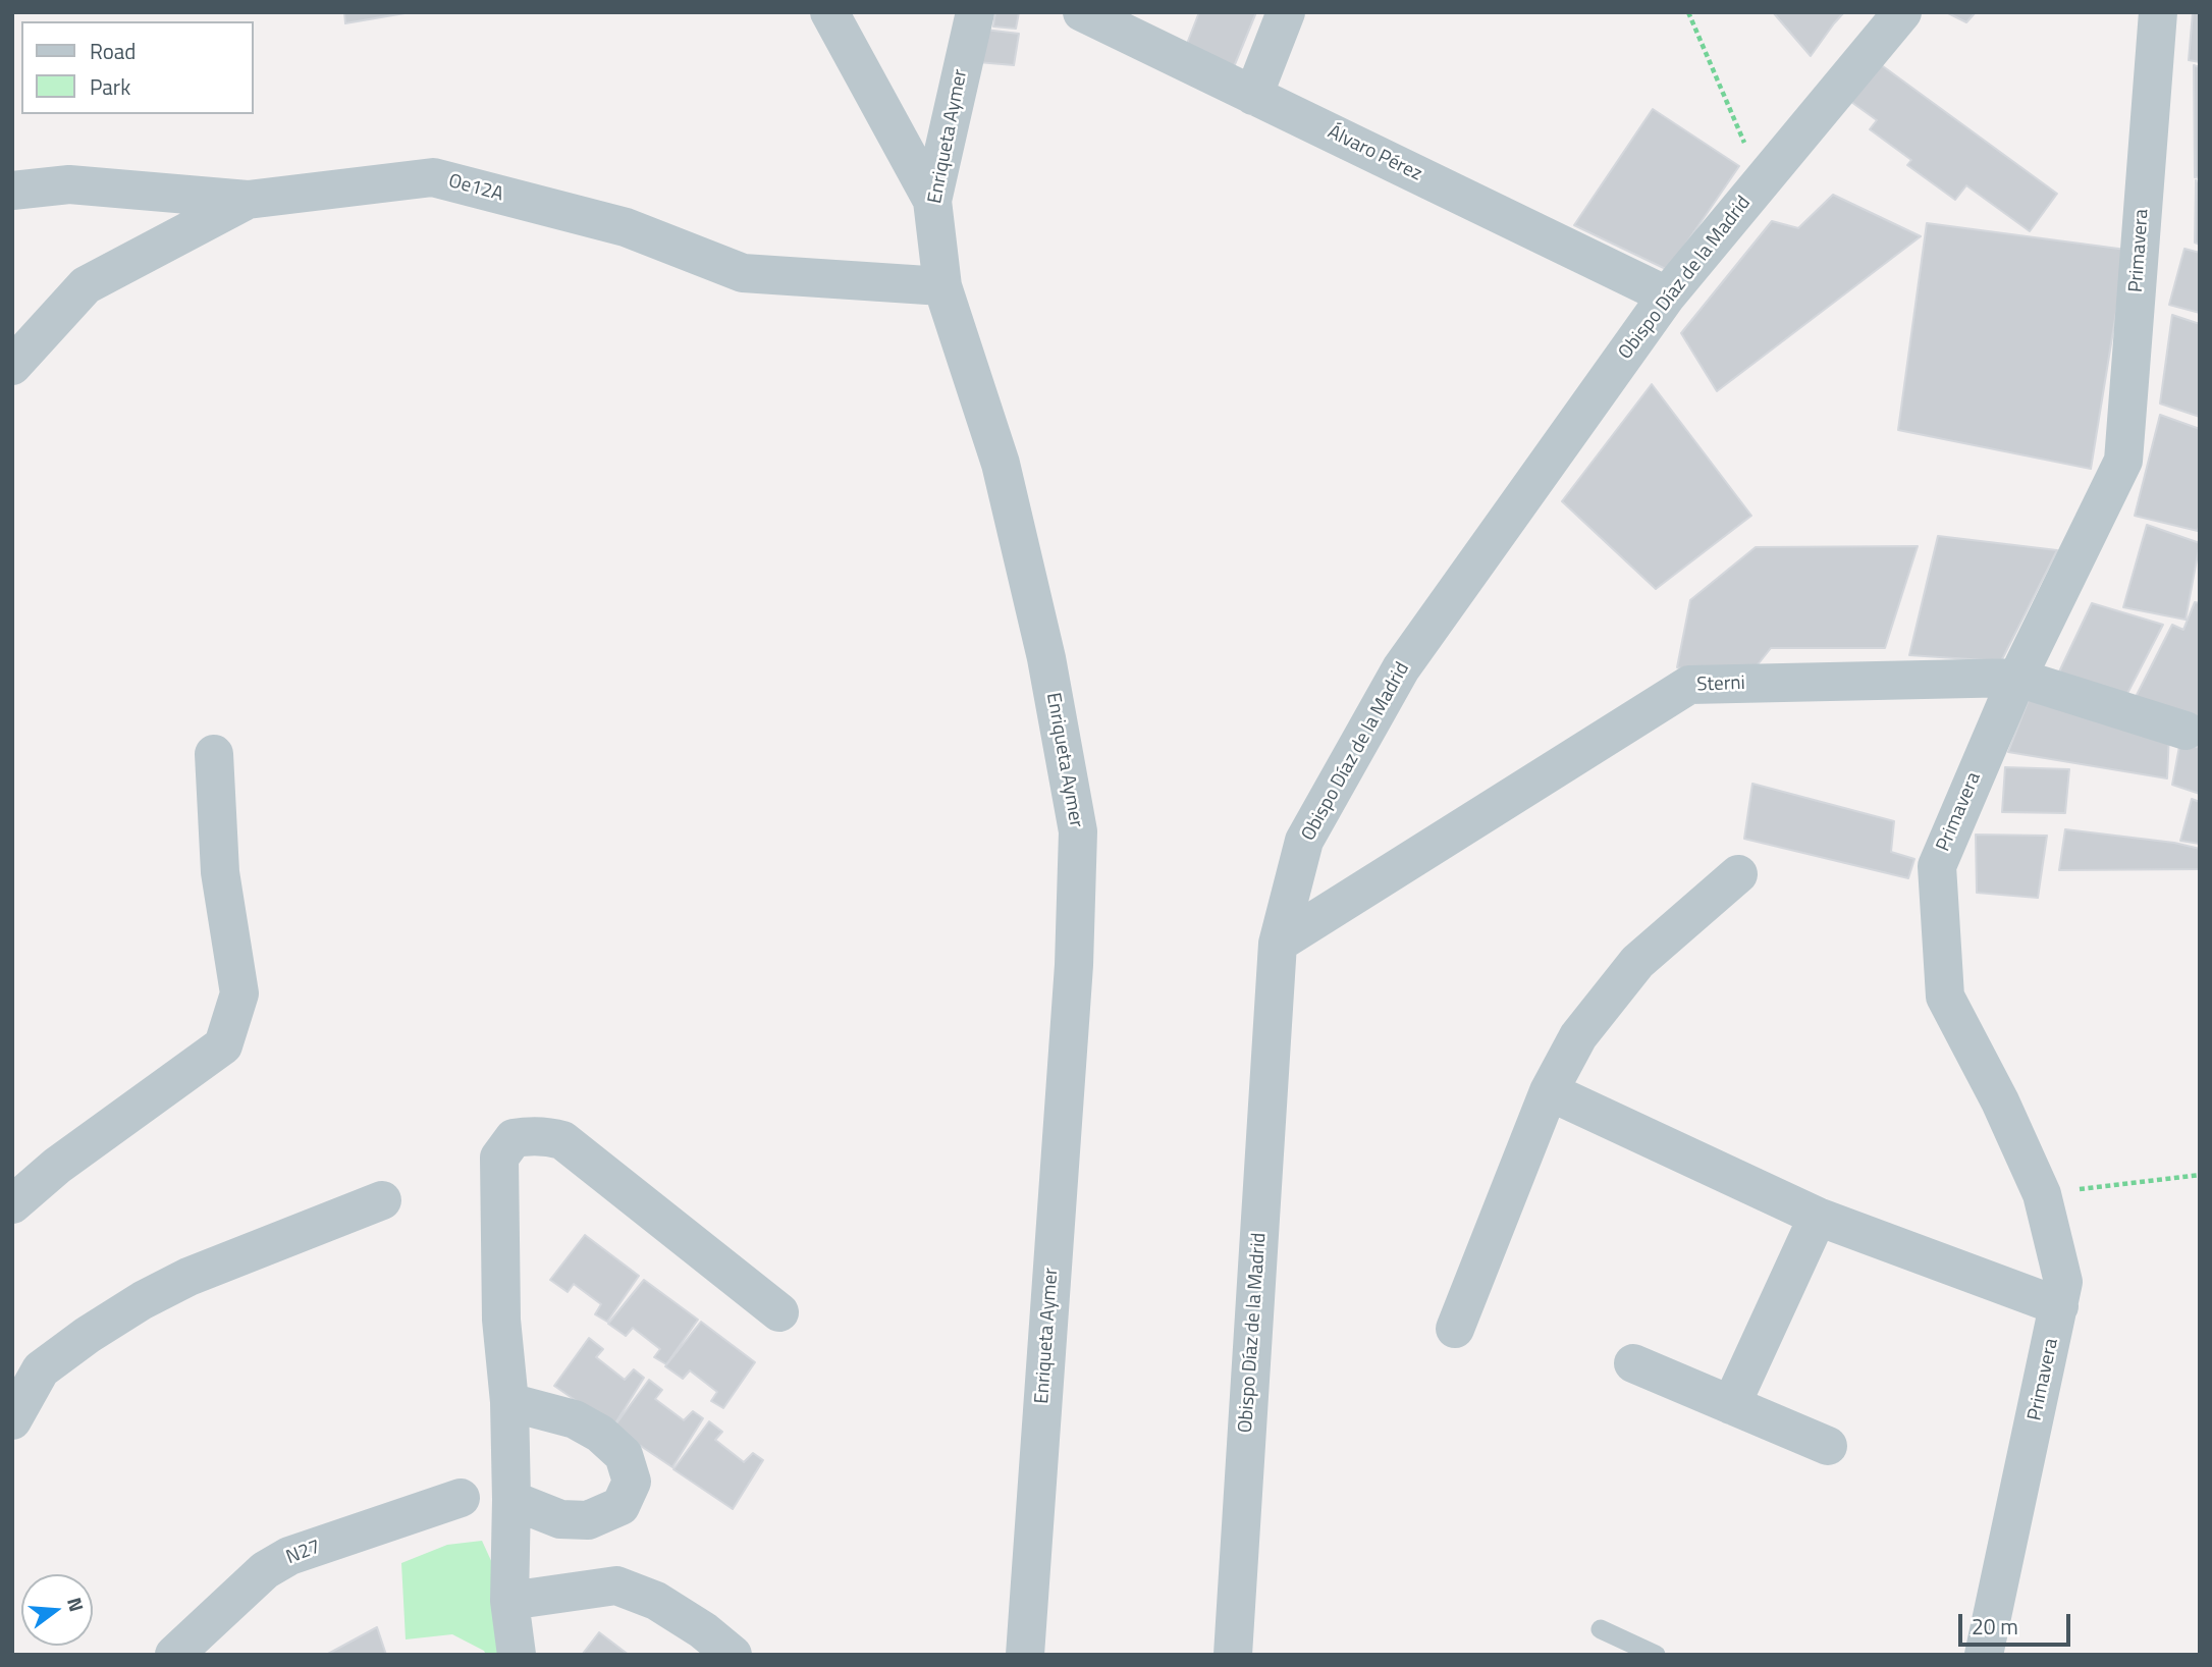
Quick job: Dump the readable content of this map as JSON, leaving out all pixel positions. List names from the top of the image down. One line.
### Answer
{"streets":{"street":["Enriqueta Aymer","Álvaro Pérez","Oe12A","Primavera","Obispo Díaz de la Madrid","Sterni","N27"]},"crossings":[["Enriqueta Aymer","Oe12A"],["Álvaro Pérez","Obispo Díaz de la Madrid"],["Primavera","Sterni"],["Obispo Díaz de la Madrid","Sterni"]],"legend":["Road","Park"],"scale_bar":"20 m","north":"right"}
